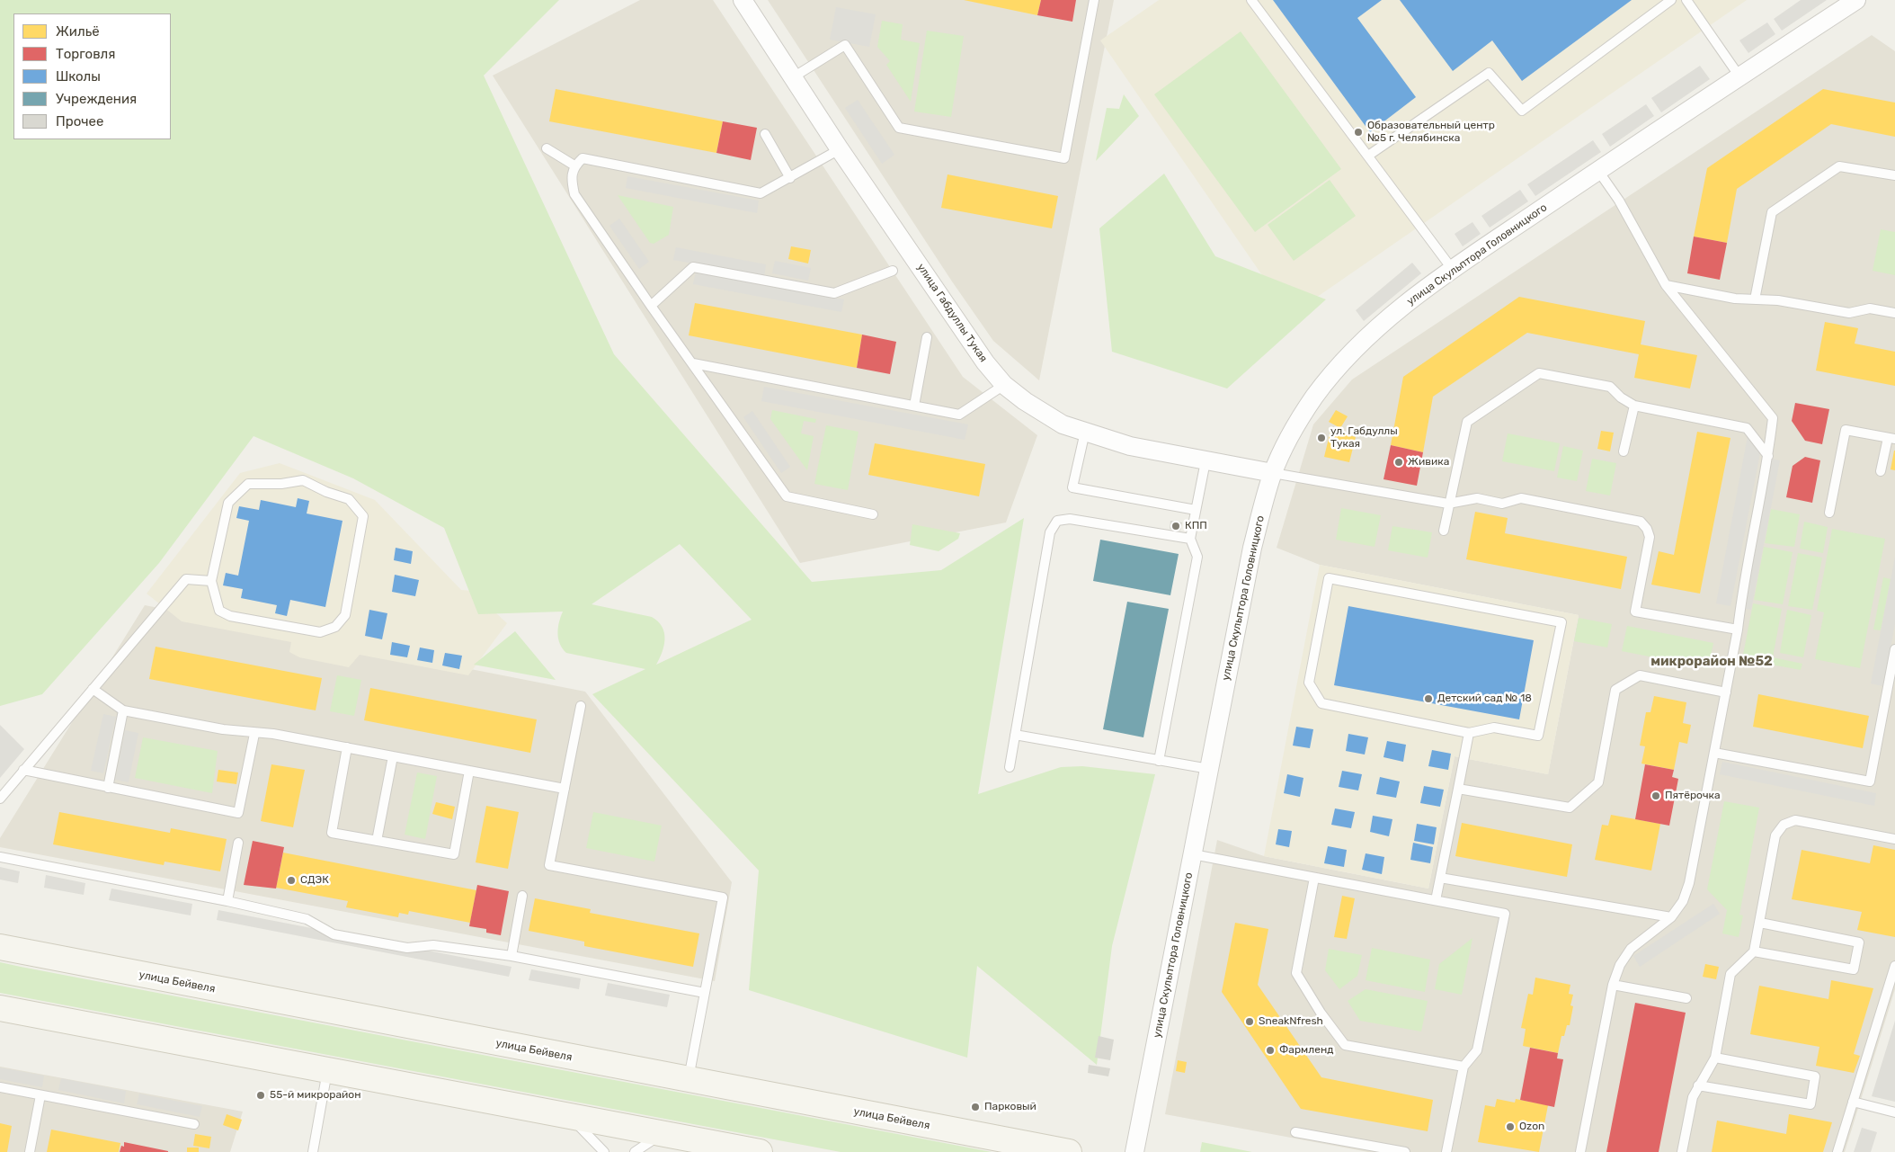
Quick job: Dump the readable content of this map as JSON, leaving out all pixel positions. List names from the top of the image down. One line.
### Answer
{"streets":{"main road":["улица Бейвеля"],"street":["улица Скульптора Головницкого","улица Габдуллы Тукая"]},"crossings":[["улица Скульптора Головницкого","улица Габдуллы Тукая"]],"districts":["микрорайон №52"],"places":["Образовательный центр №5 г. Челябинска","ул. Габдуллы Тукая","Живика","КПП","Детский сад № 18","Пятёрочка","СДЭК","SneakNfresh","Фармленд","55-й микрорайон","Парковый","Ozon"],"legend":["Жильё","Торговля","Школы","Учреждения","Прочее"]}
